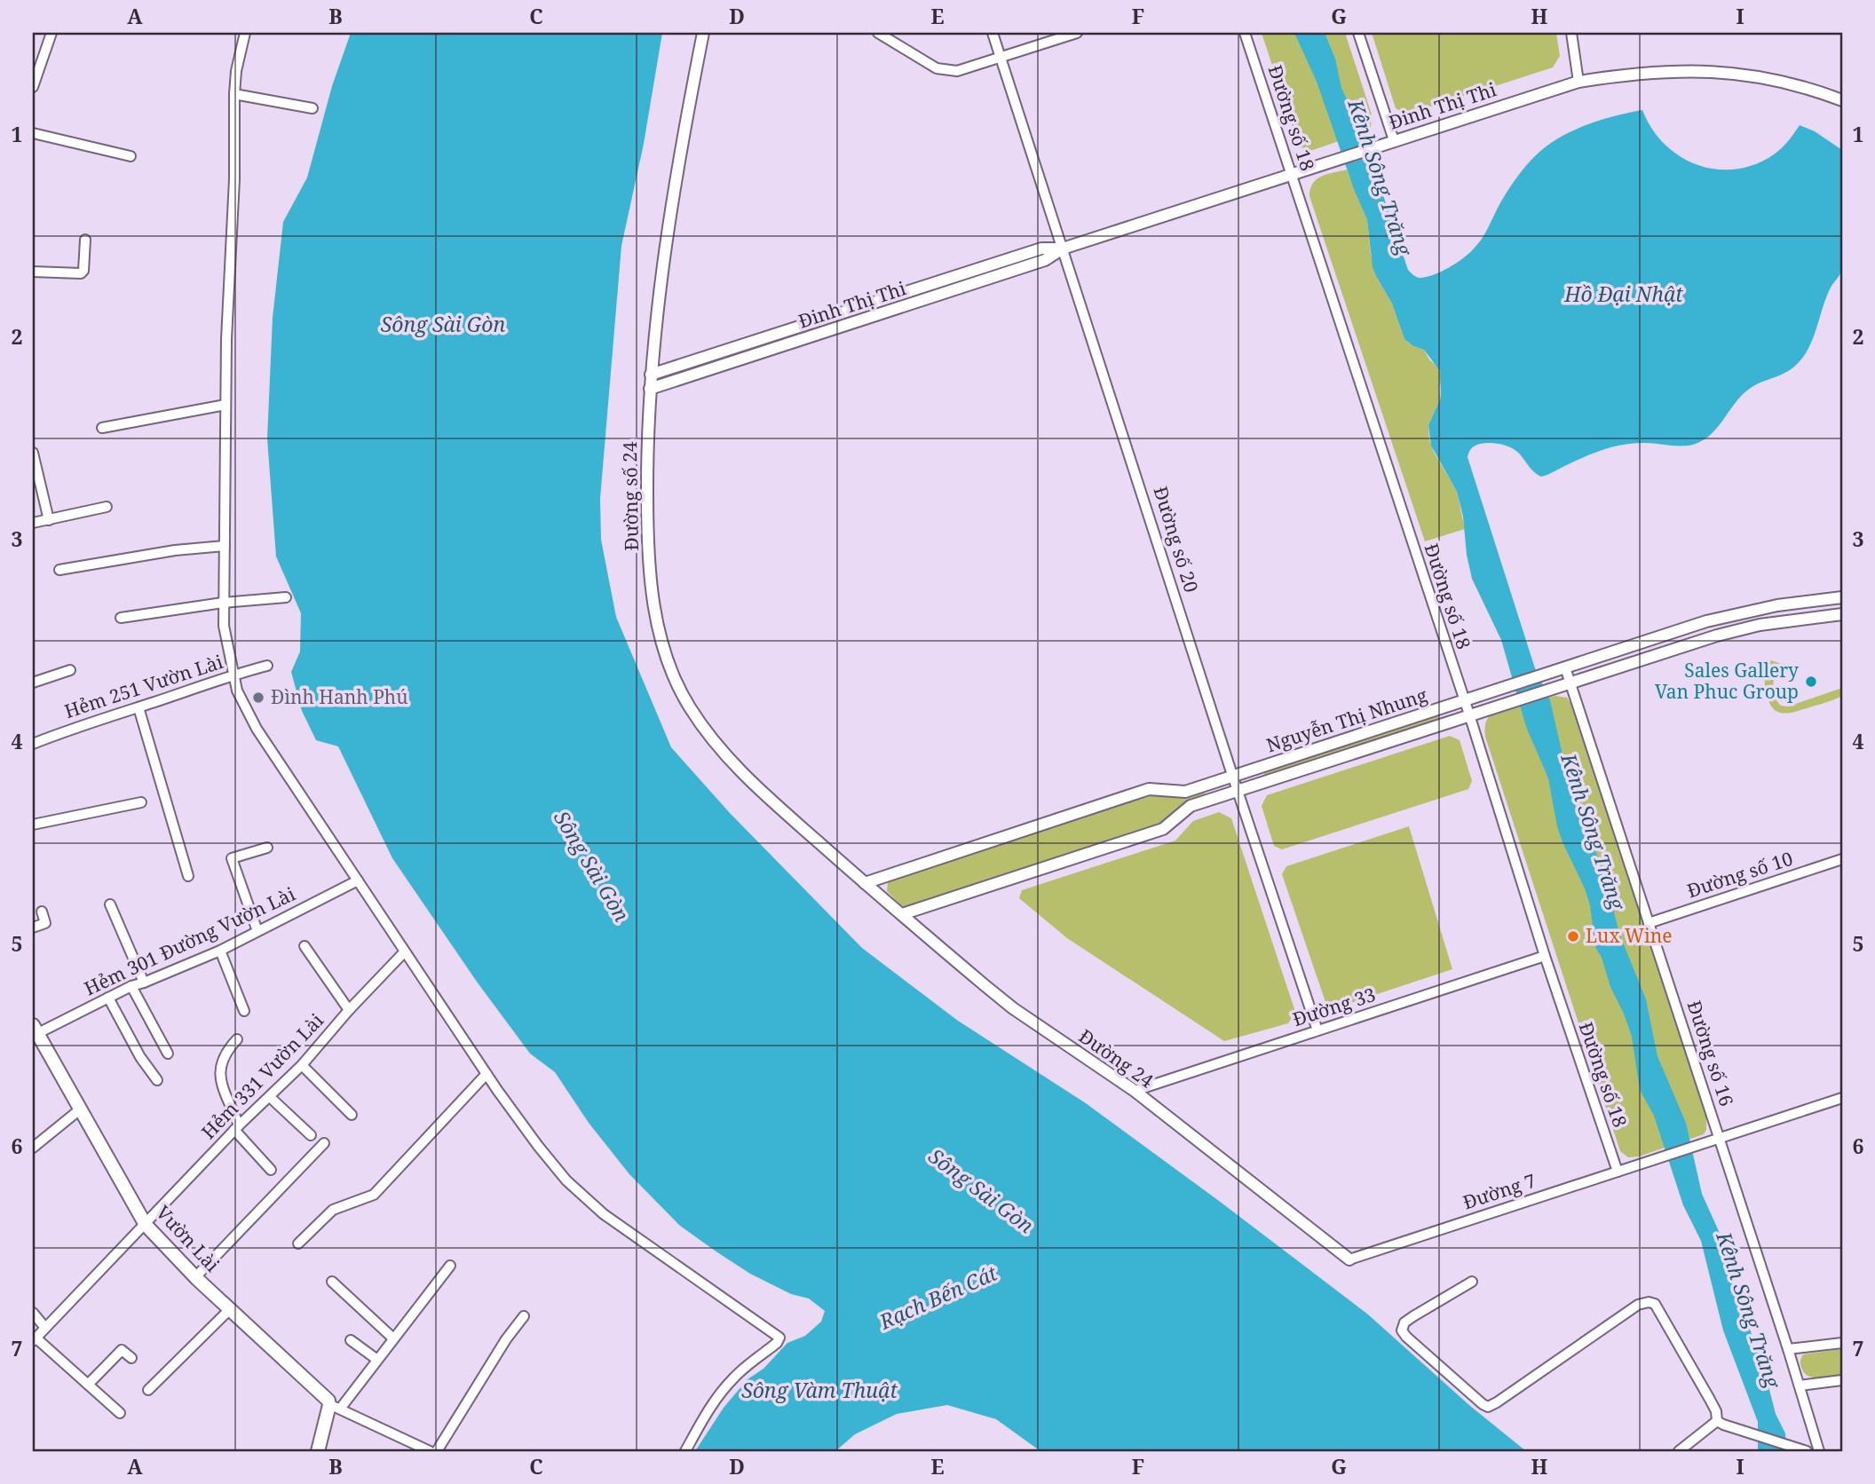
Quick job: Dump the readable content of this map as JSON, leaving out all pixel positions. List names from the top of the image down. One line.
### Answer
{"streets":{"main road":["Vườn Lài"],"street":["Đinh Thị Thi","Đường số 18","Đường số 24","Đường số 20","Hẻm 251 Vườn Lài","Nguyễn Thị Nhung","Đường số 10","Hẻm 301 Đường Vườn Lài","Đường 33","Đường số 16","Đường 24","Hẻm 331 Vườn Lài","Đường 7"]},"crossings":[["Đinh Thị Thi","Đường số 18"],["Đinh Thị Thi","Đường số 24"],["Đinh Thị Thi","Đường số 20"],["Đường số 18","Nguyễn Thị Nhung"],["Đường số 18","Đường 33"],["Đường số 18","Đường 7"],["Đường số 24","Nguyễn Thị Nhung"],["Đường số 24","Đường 24"],["Đường số 20","Nguyễn Thị Nhung"],["Đường số 20","Đường 33"],["Nguyễn Thị Nhung","Đường số 16"],["Nguyễn Thị Nhung","Đường 24"],["Đường số 10","Đường số 16"],["Hẻm 301 Đường Vườn Lài","Vườn Lài"],["Đường 33","Đường 24"],["Đường số 16","Đường 7"],["Đường 24","Đường 7"],["Hẻm 331 Vườn Lài","Vườn Lài"]],"water":["Kênh Sông Trăng","Hồ Đại Nhật","Sông Sài Gòn","Rạch Bến Cát","Sông Vàm Thuật"],"places":["Sales Gallery Van Phuc Group","Đình Hanh Phú","Lux Wine"],"grid":{"columns":["A","B","C","D","E","F","G","H","I"],"rows":["1","2","3","4","5","6","7"]}}
